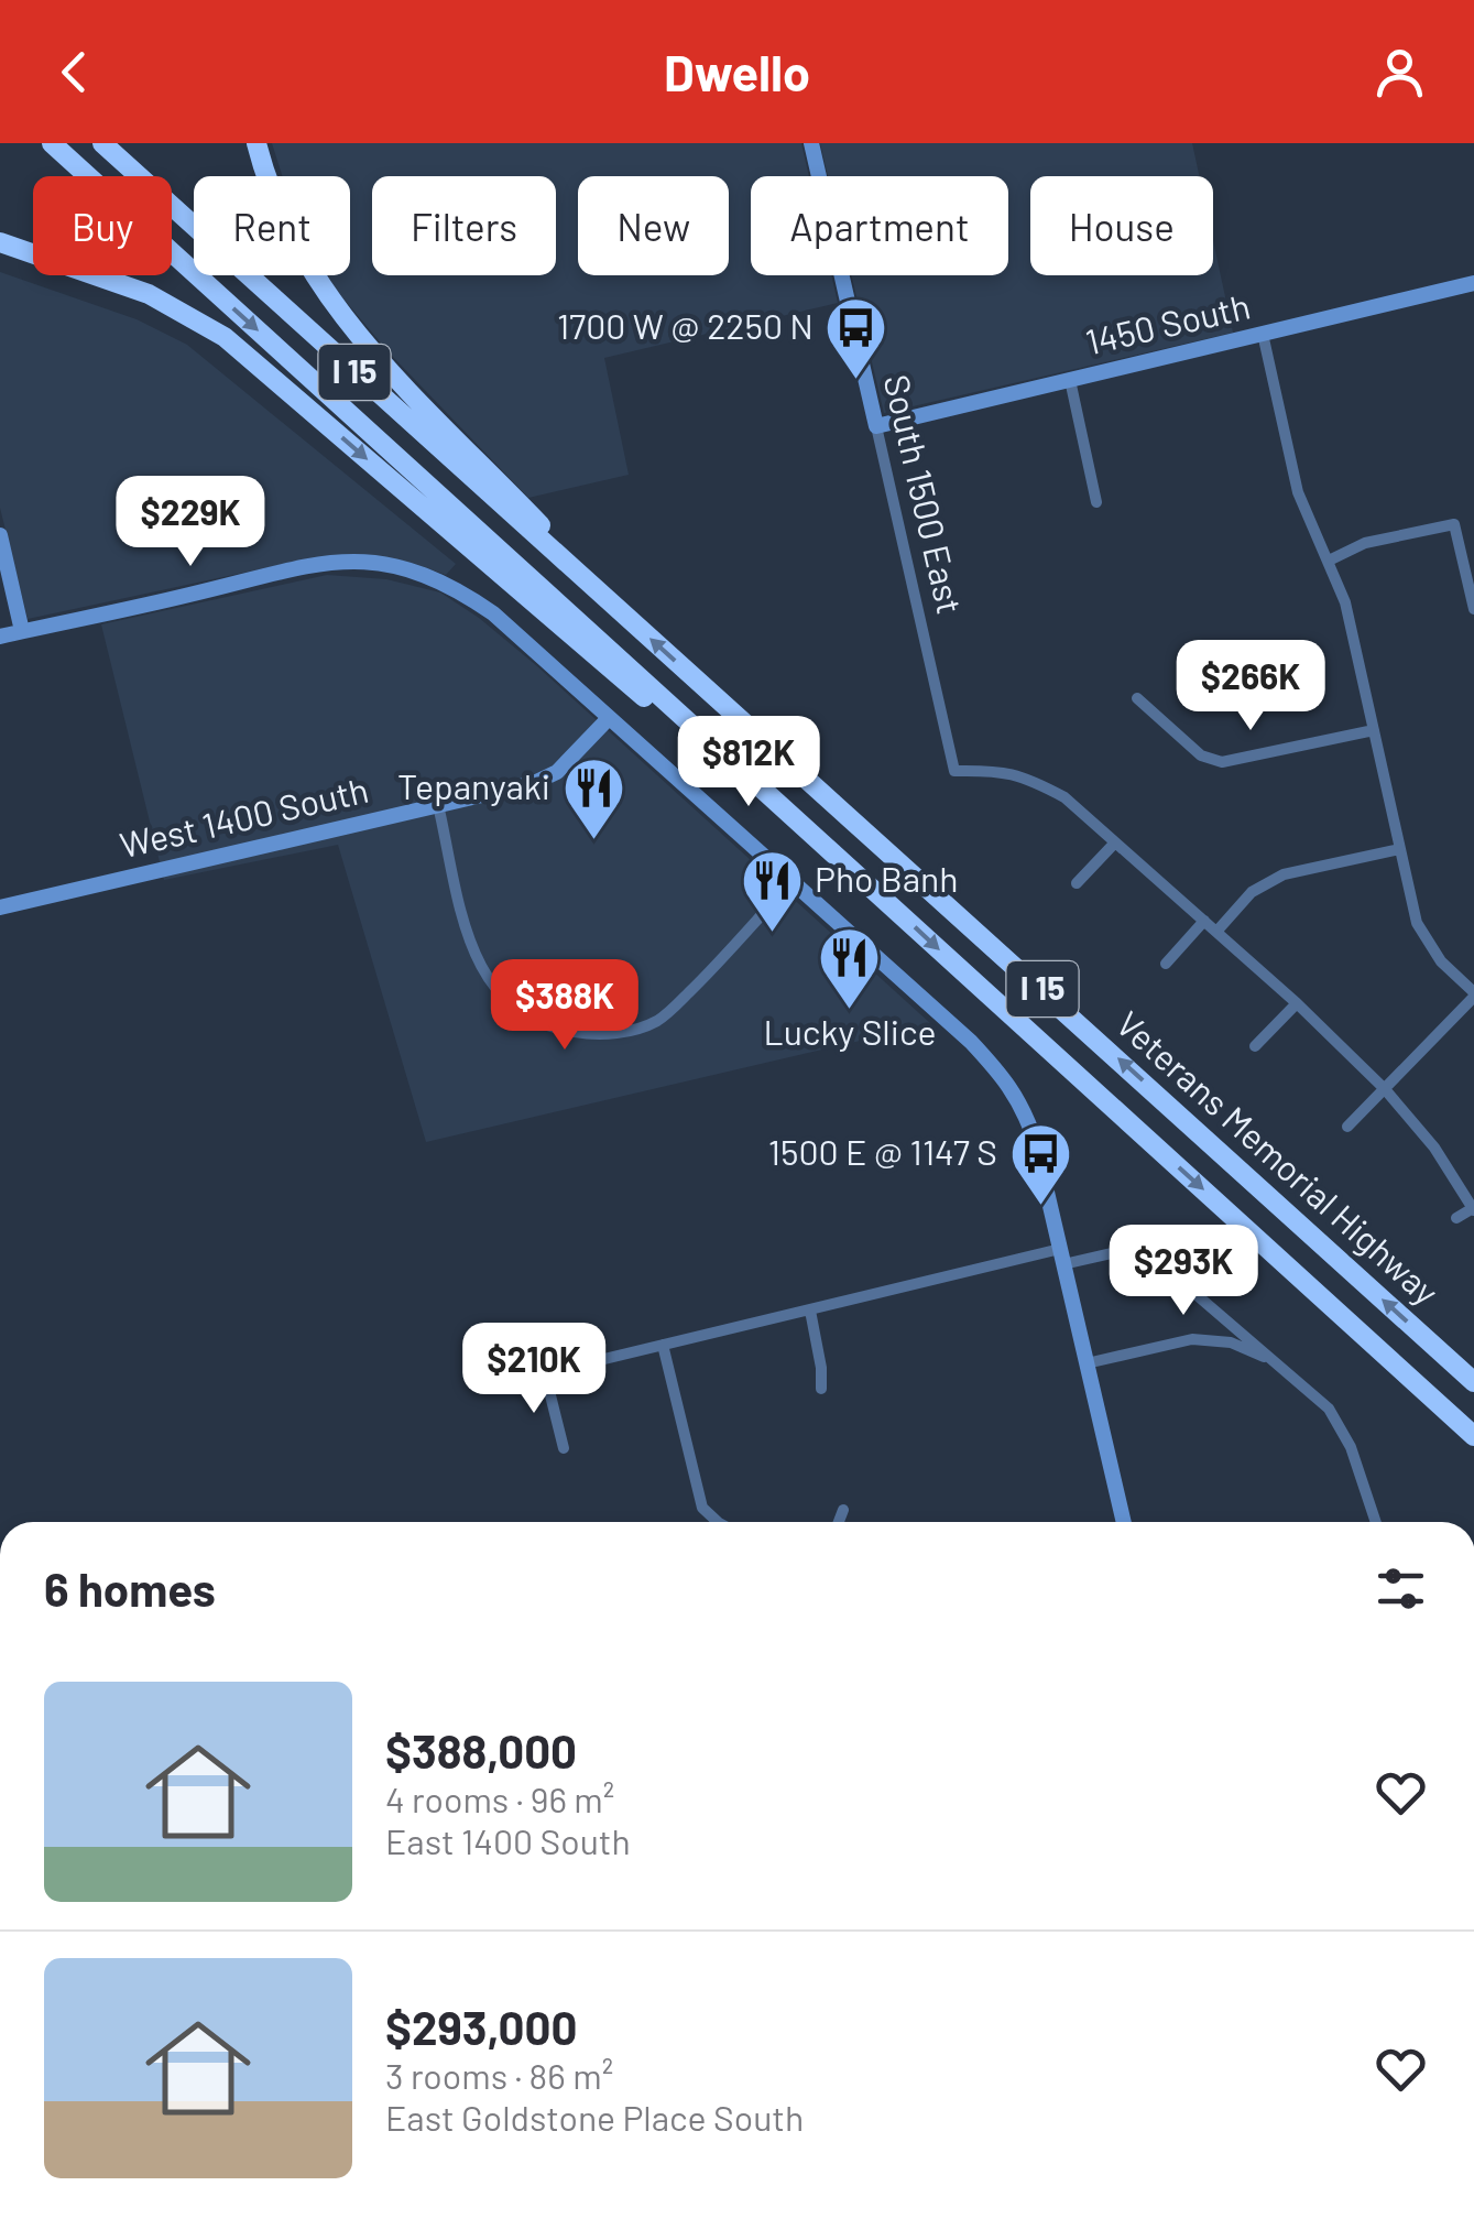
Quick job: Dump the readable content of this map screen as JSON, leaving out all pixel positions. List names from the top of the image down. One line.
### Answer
{"streets":{"highway":["I 15","Veterans Memorial Highway"],"street":["1450 South","South 1500 East","West 1400 South"]},"crossings":[["1450 South","South 1500 East"]],"places":{"bus stop":["1700 W @ 2250 N","1500 E @ 1147 S"],"restaurant":["Tepanyaki","Pho Banh","Lucky Slice"]},"page":{"header":"Dwello","chip":["Buy","Rent","Filters","New","Apartment","House"],"price":["$229K","$266K","$812K","$388K","$293K","$210K"],"heading":"6 homes","list":[{"name":"$388,000","note":"4 rooms · 96 m² · East 1400 South"},{"name":"$293,000","note":"3 rooms · 86 m² · East Goldstone Place South"}]}}
